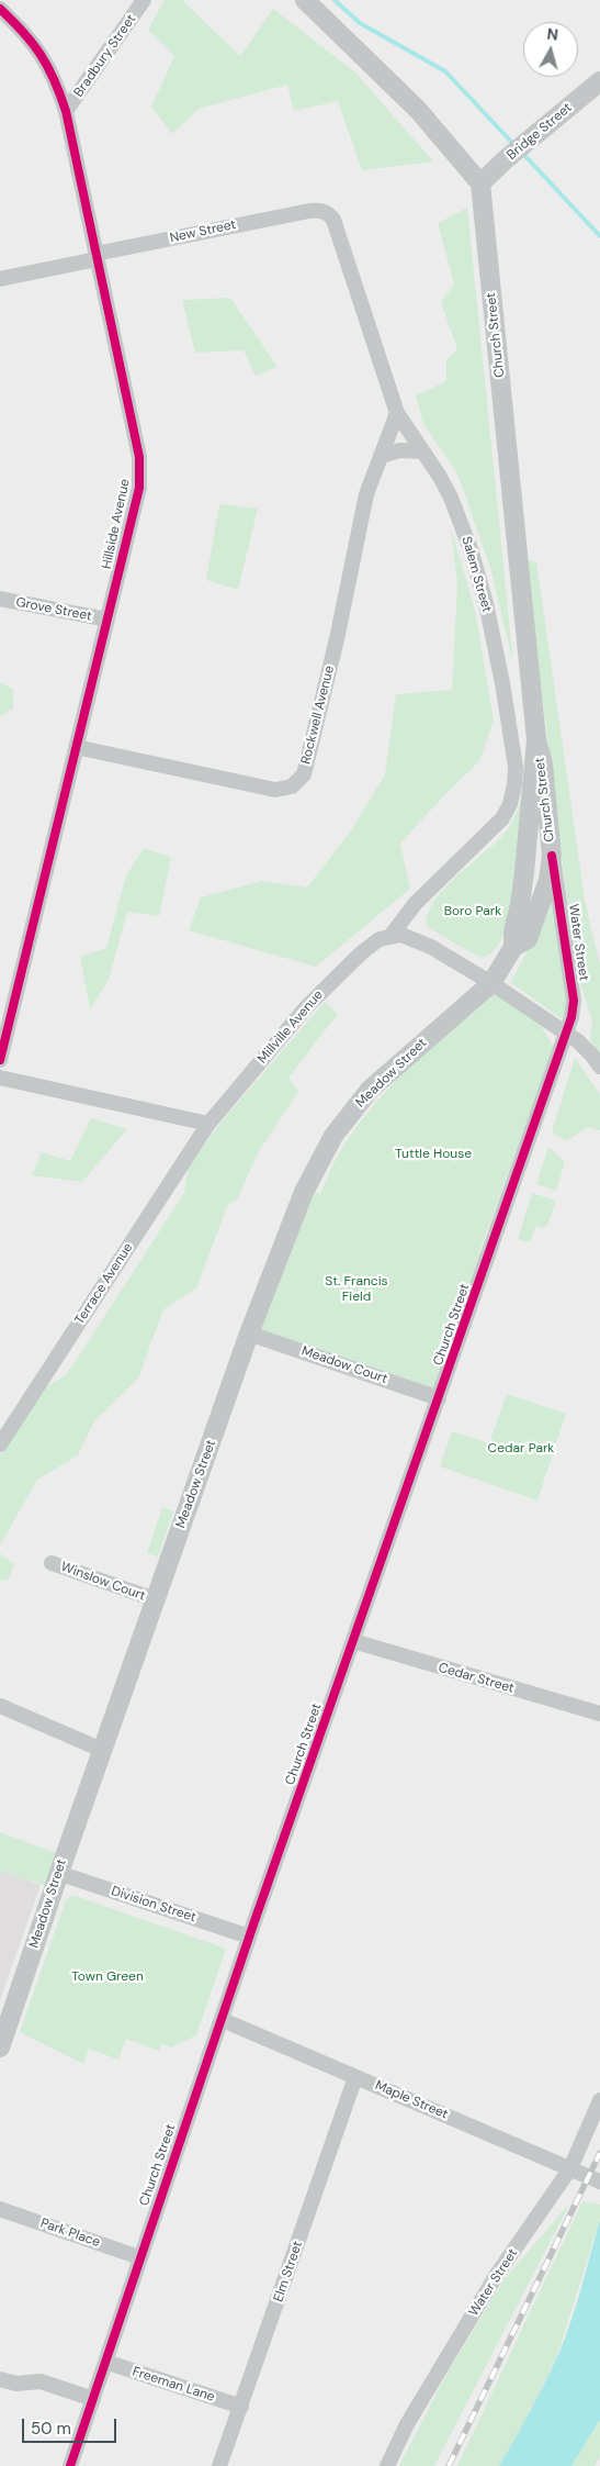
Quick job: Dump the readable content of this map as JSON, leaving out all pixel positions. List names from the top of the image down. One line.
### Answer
{"streets":{"main road":["Bridge Street","Church Street","Meadow Street"],"street":["Bradbury Street","New Street","Hillside Avenue","Salem Street","Grove Street","Rockwell Avenue","Water Street","Millville Avenue","Terrace Avenue","Meadow Court","Winslow Court","Cedar Street","Division Street","Maple Street","Park Place","Elm Street","Freeman Lane"]},"crossings":[["Bradbury Street","Hillside Avenue"],["Bridge Street","Church Street"],["New Street","Hillside Avenue"],["New Street","Salem Street"],["Church Street","Water Street"],["Church Street","Meadow Street"],["Church Street","Meadow Court"],["Church Street","Cedar Street"],["Church Street","Division Street"],["Church Street","Maple Street"],["Church Street","Park Place"],["Church Street","Freeman Lane"],["Hillside Avenue","Grove Street"],["Hillside Avenue","Rockwell Avenue"],["Salem Street","Rockwell Avenue"],["Salem Street","Millville Avenue"],["Water Street","Maple Street"],["Millville Avenue","Terrace Avenue"],["Meadow Street","Meadow Court"],["Meadow Street","Winslow Court"],["Meadow Street","Division Street"],["Maple Street","Elm Street"],["Elm Street","Freeman Lane"]],"parks":["Boro Park","Tuttle House","St. Francis Field","Cedar Park","Town Green"],"scale_bar":"50 m","north":"top"}
